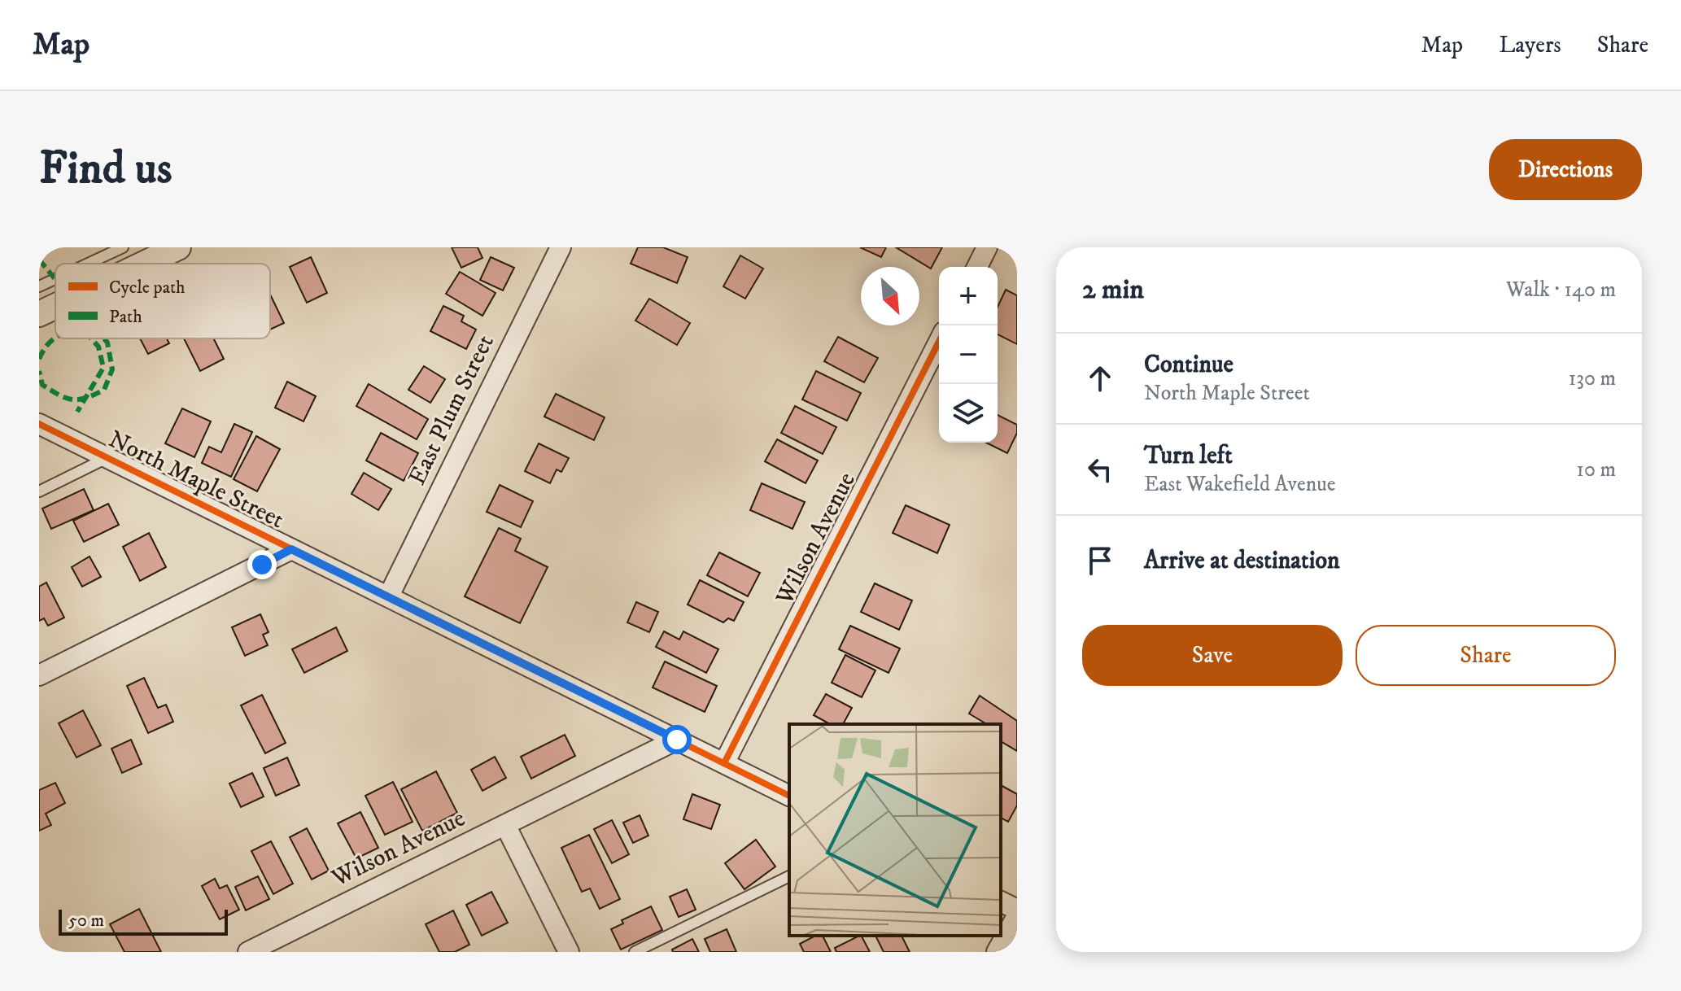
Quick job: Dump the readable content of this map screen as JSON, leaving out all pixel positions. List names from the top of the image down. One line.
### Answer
{"streets":{"street":["East Plum Street","North Maple Street","Wilson Avenue"]},"crossings":[["East Plum Street","North Maple Street"],["North Maple Street","Wilson Avenue"]],"legend":["Cycle path","Path"],"scale_bar":"50 m","north":"bottom right","page":{"header":"Map","nav":["Map","Layers","Share"],"buttons":["Directions",["Save","Share"]],"title":"Find us","heading":["2 min","Walk · 140 m"],"map_buttons":["+","−"],"list":[["Continue","North Maple Street","130 m"],["Turn left","East Wakefield Avenue","10 m"],"Arrive at destination"],"scale":"50 m"}}
